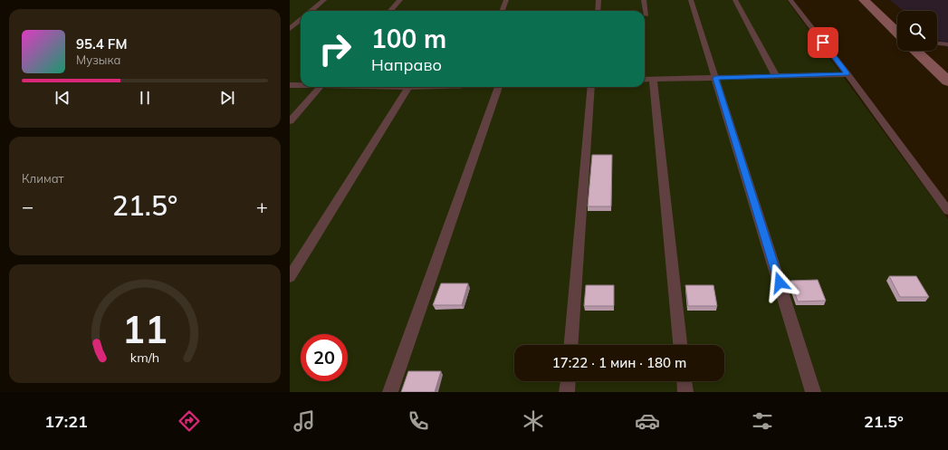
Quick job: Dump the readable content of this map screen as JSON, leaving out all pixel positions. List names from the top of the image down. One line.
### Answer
{"page":{"turn":["100 m","Направо"],"song":["95.4 FM","Музыка"],"tile":"Климат","heat":["−","21.5°","+"],"limit":"20","trip":"17:22 · 1 мин · 180 m","tabs":["17:21","21.5°"],"gauge":["11","km/h"]}}
